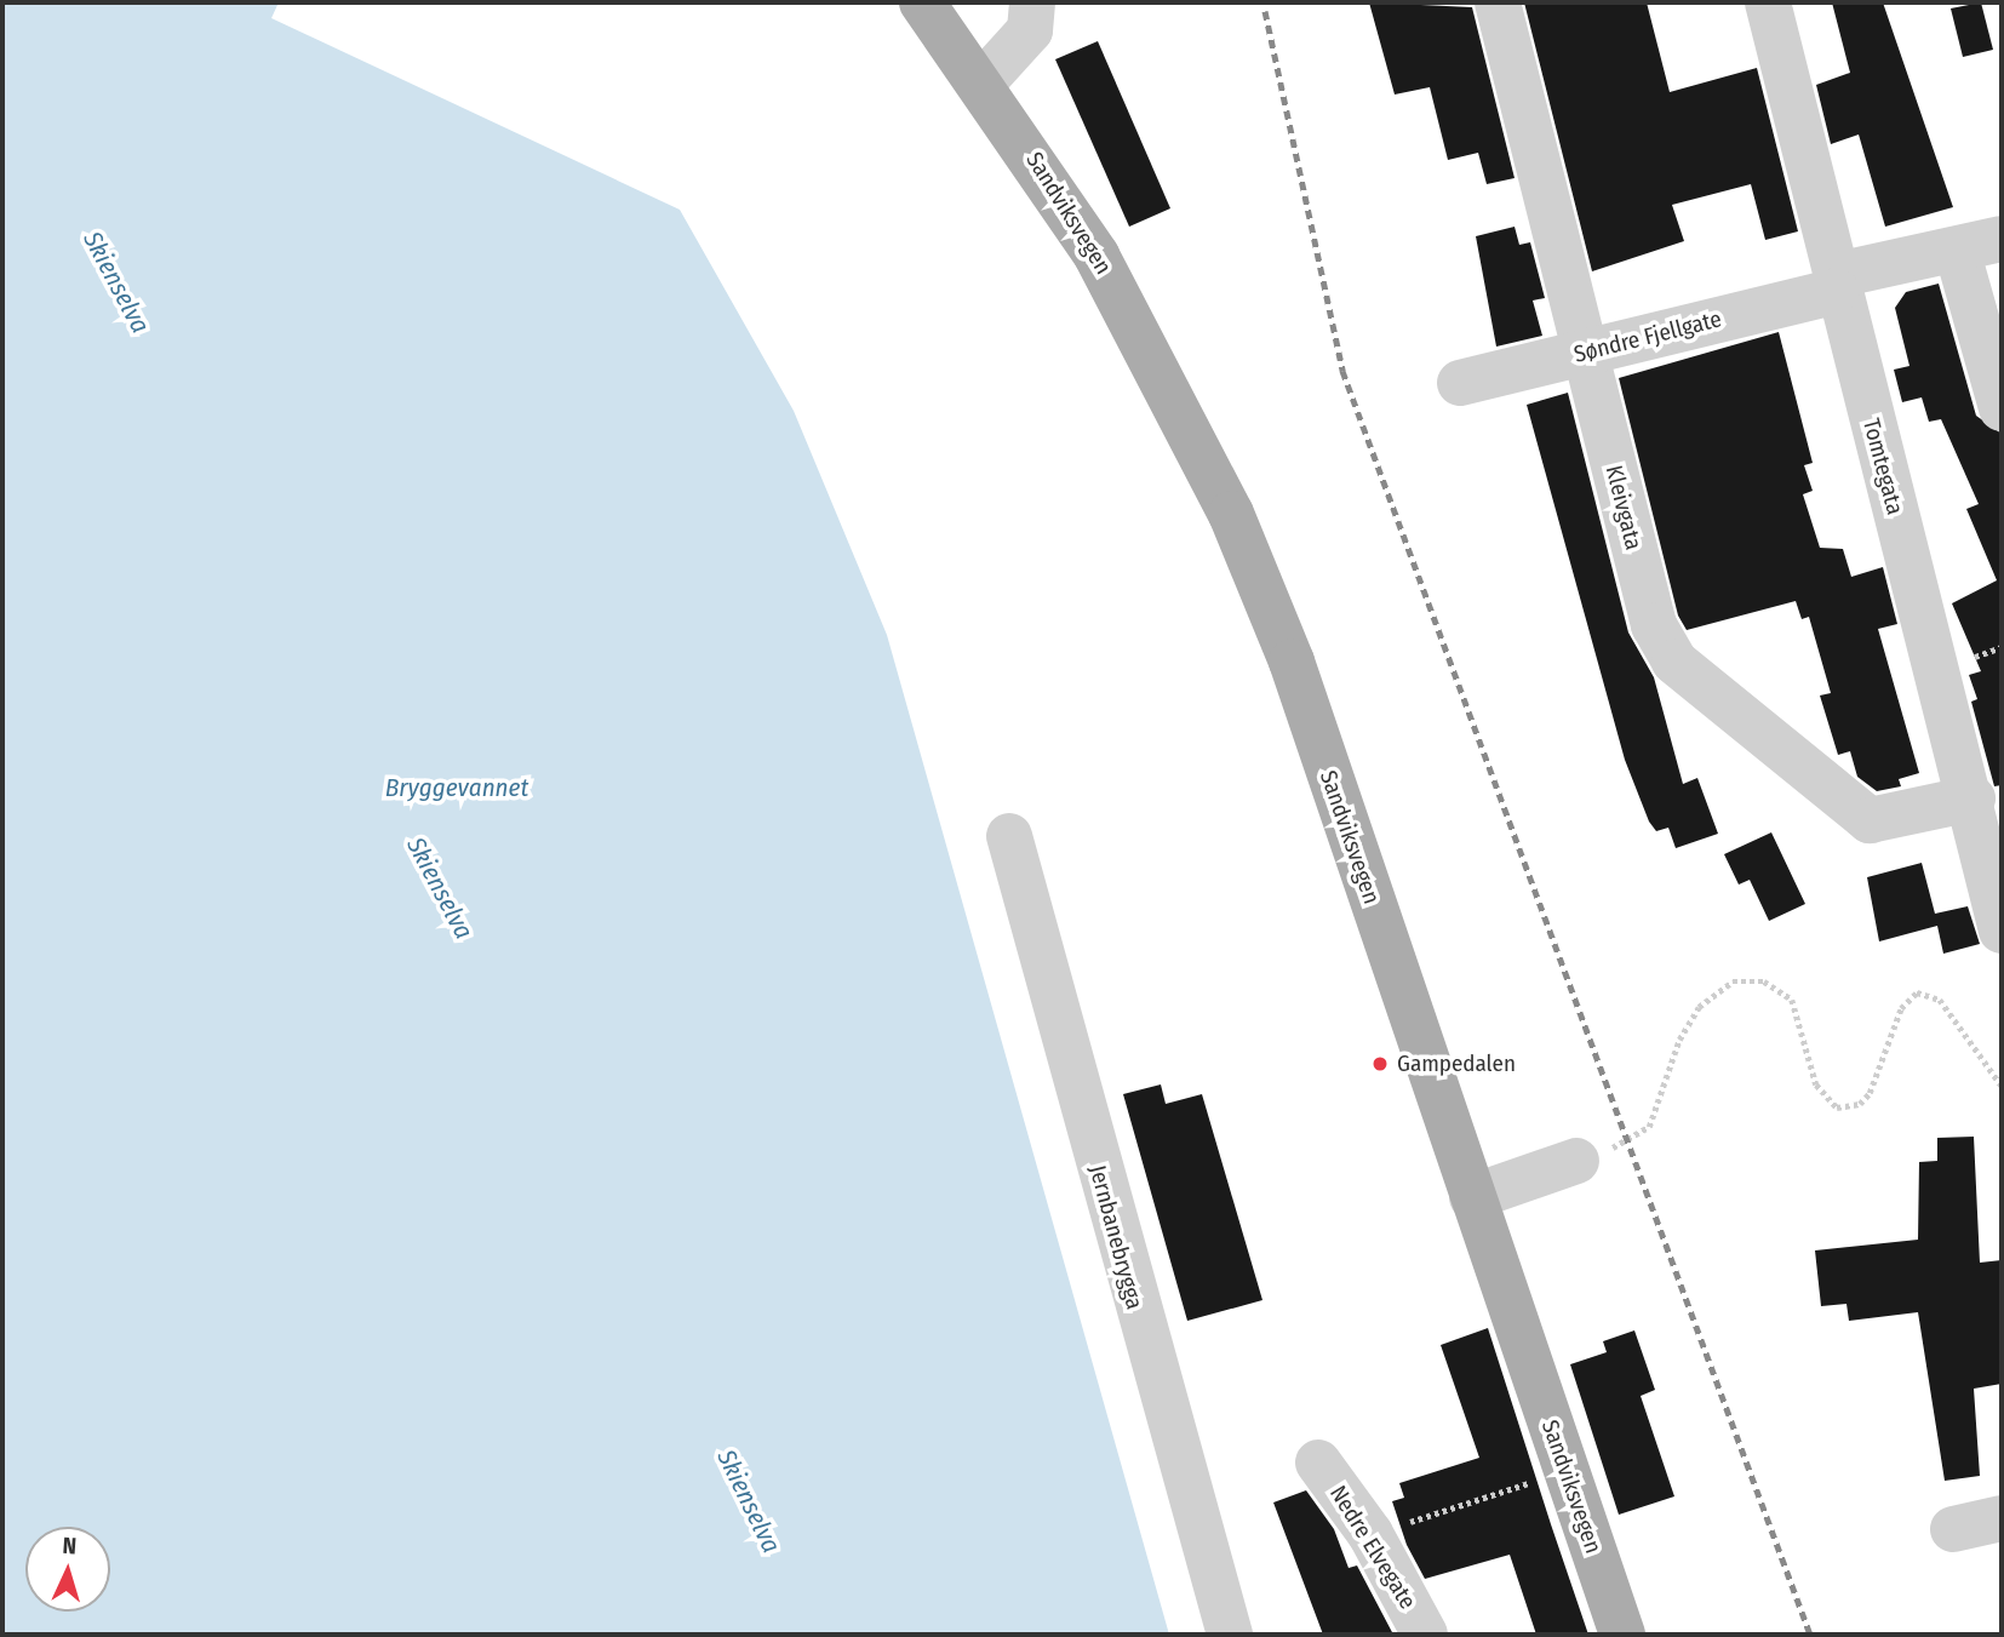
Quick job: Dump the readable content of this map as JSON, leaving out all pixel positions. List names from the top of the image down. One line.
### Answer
{"streets":{"main road":["Sandviksvegen"],"street":["Søndre Fjellgate","Tomtegata","Kleivgata","Jernbanebrygga","Nedre Elvegate"]},"crossings":[["Søndre Fjellgate","Tomtegata"],["Søndre Fjellgate","Kleivgata"],["Tomtegata","Kleivgata"]],"water":["Skienselva","Bryggevannet"],"places":["Gampedalen"],"north":"top"}
